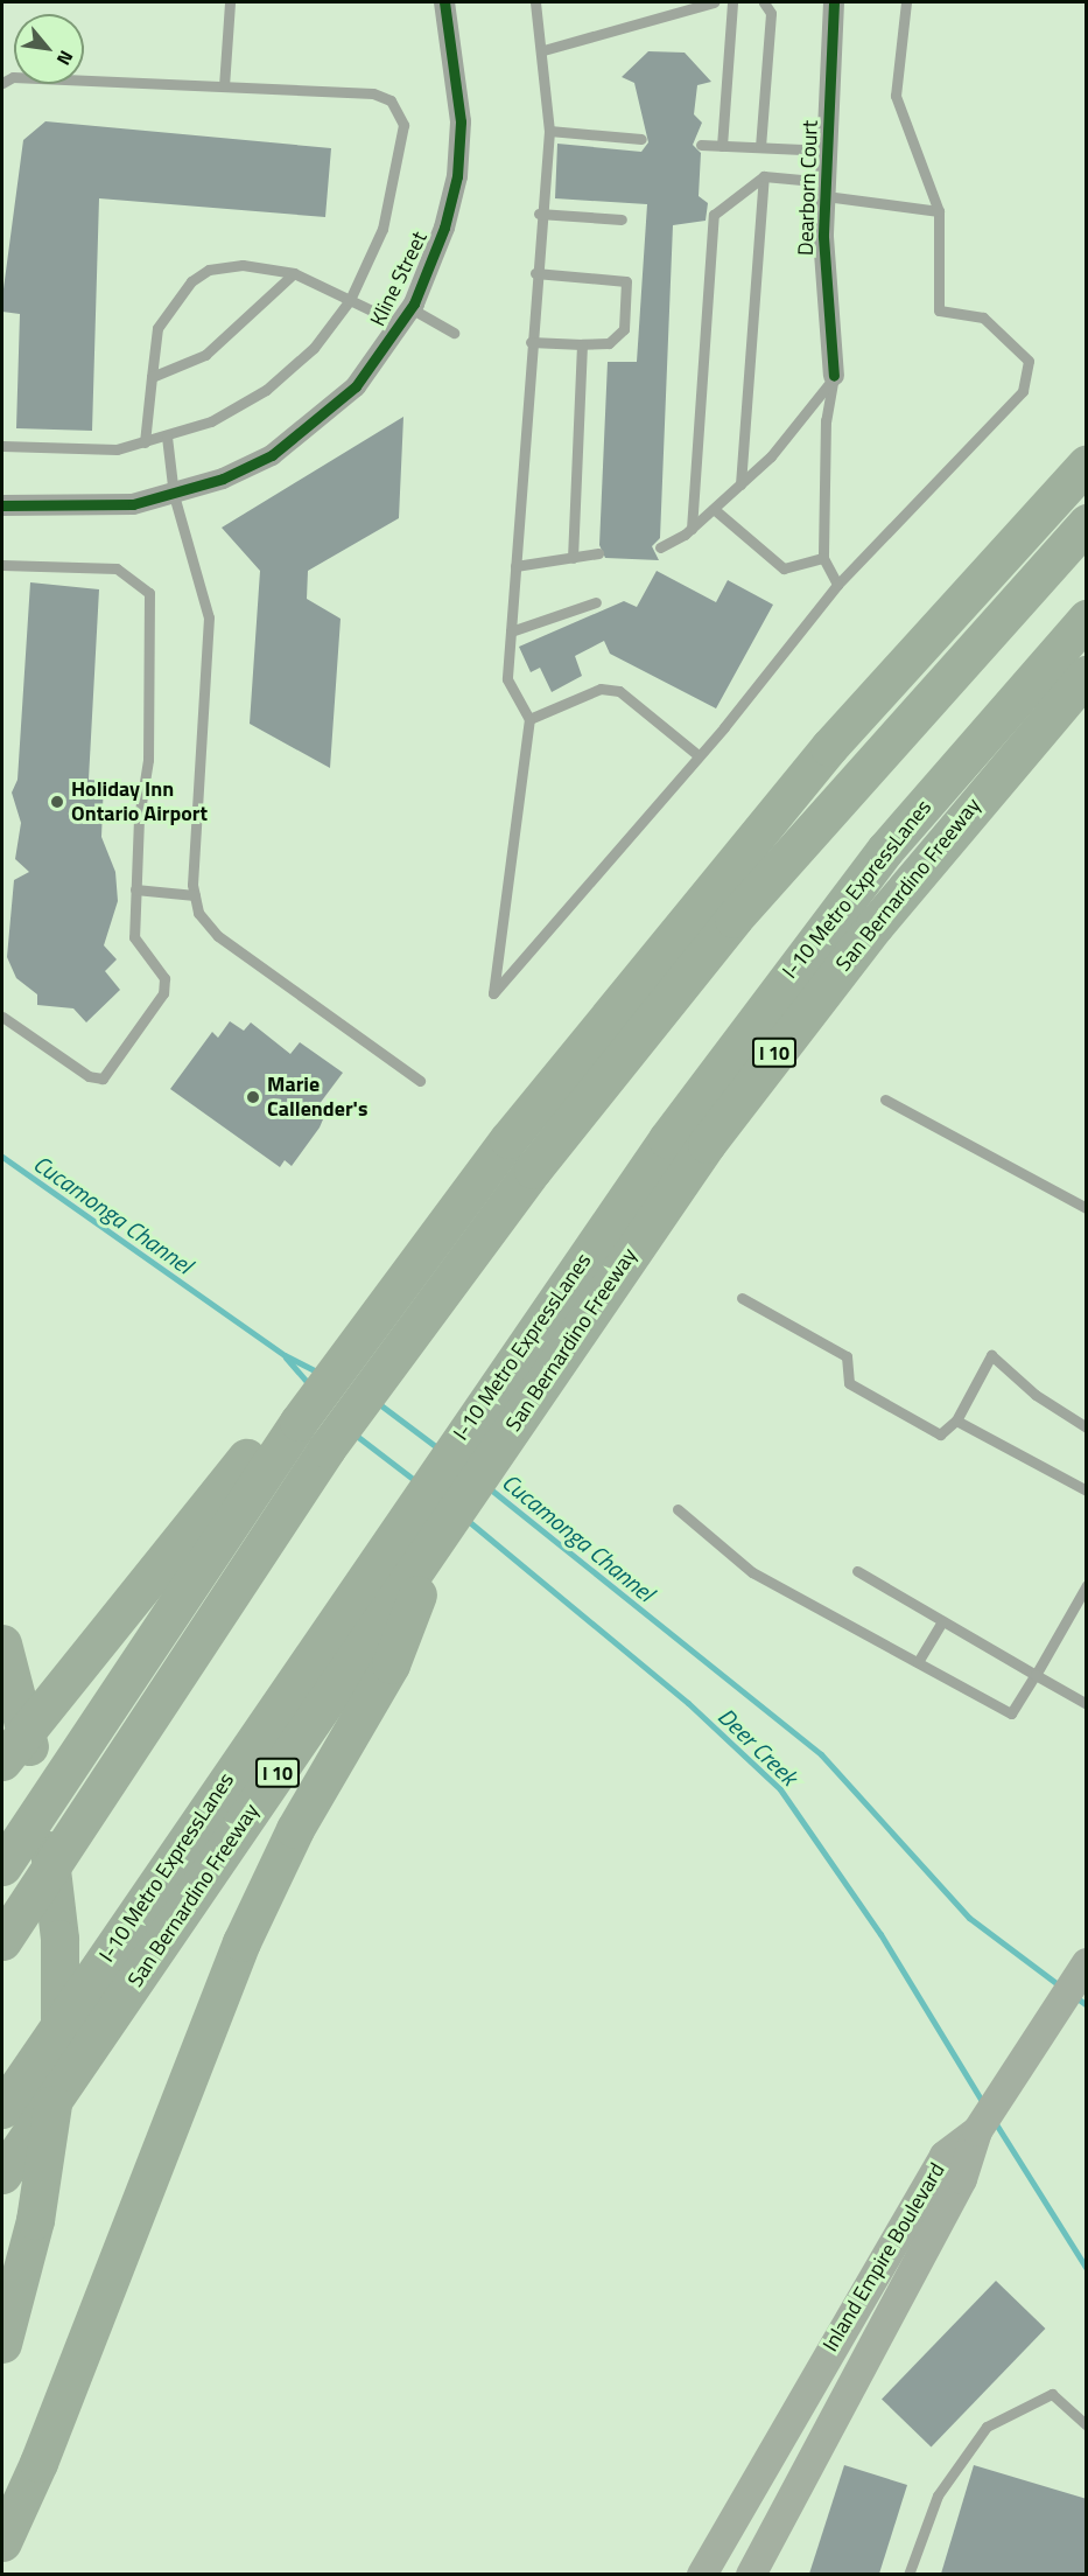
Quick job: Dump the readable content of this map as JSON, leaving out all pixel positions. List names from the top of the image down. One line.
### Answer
{"streets":{"highway":["San Bernardino Freeway","I-10 Metro ExpressLanes","I 10"],"main road":["Inland Empire Boulevard"],"street":["Dearborn Court","Kline Street"]},"water":["Cucamonga Channel","Deer Creek"],"places":["Holiday Inn Ontario Airport","Marie Callender's"],"north":"bottom right"}
